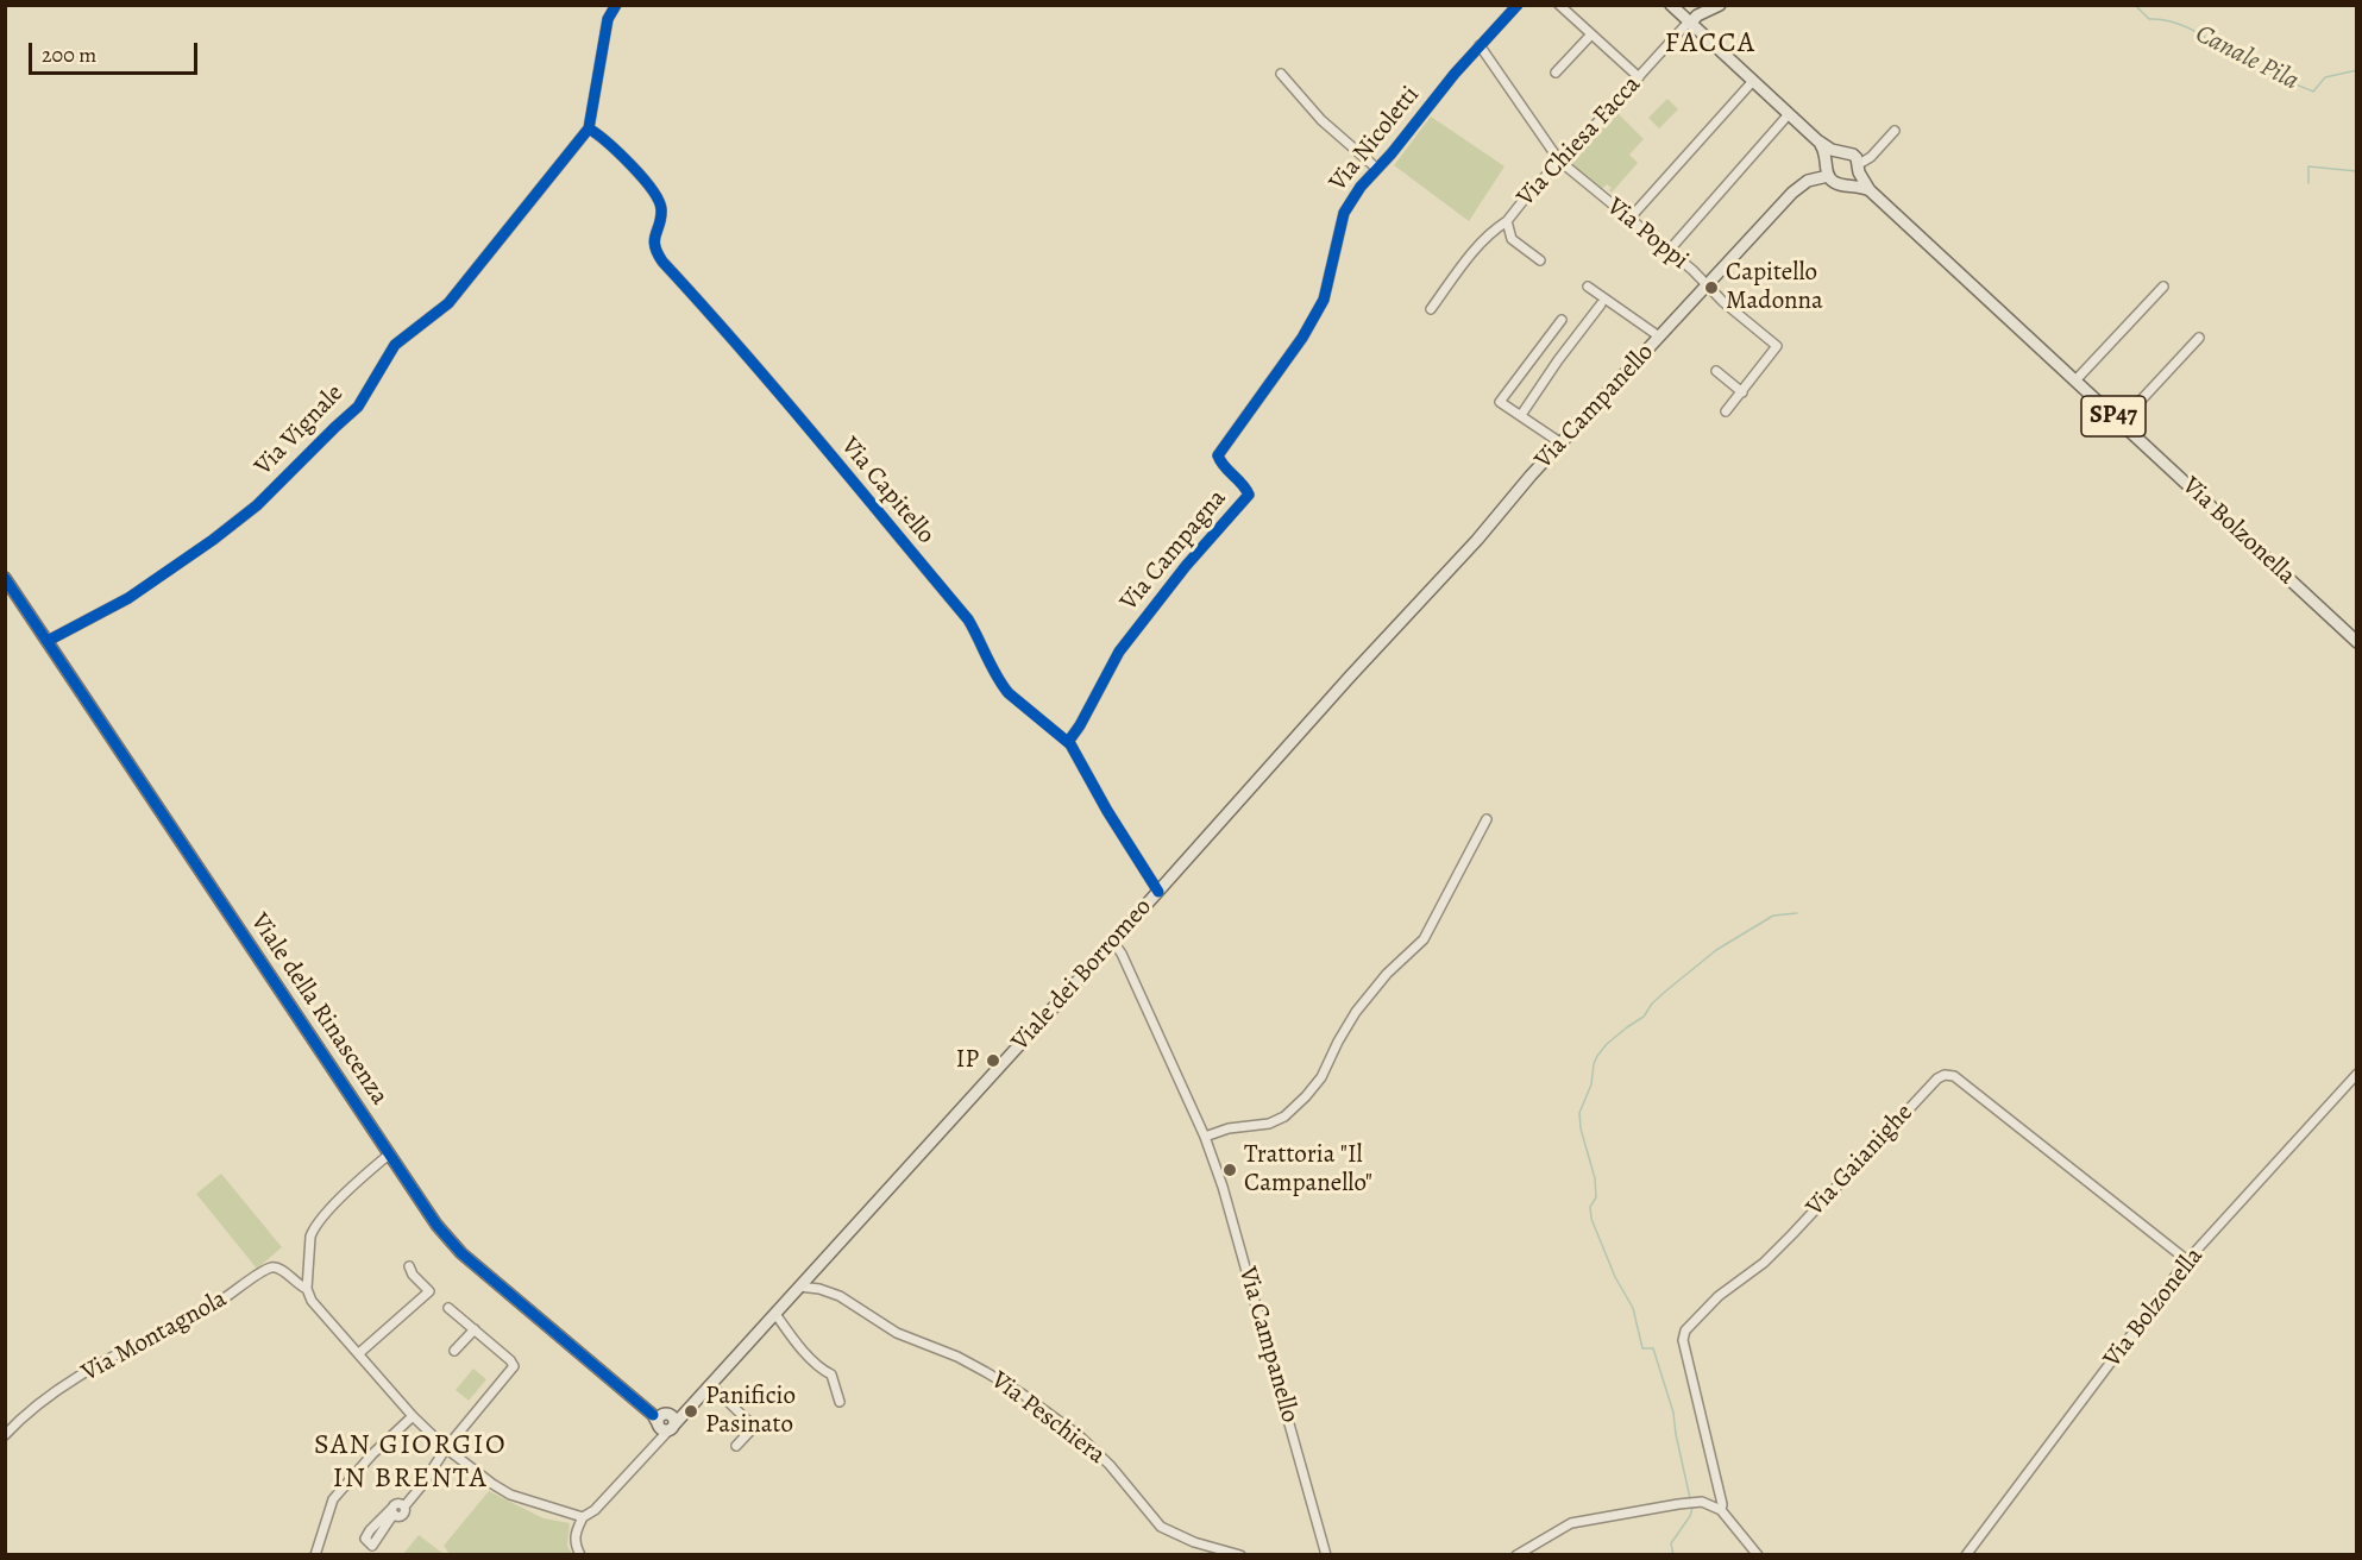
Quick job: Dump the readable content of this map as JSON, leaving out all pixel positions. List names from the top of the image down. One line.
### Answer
{"streets":{"main road":["Via Campanello","SP47","Via Bolzonella","Viale dei Borromeo","Viale della Rinascenza"],"street":["Via Nicoletti","Via Chiesa Facca","Via Poppi","Via Vignale","Via Capitello","Via Campagna","Via Gaianighe","Via Montagnola","Via Peschiera"]},"crossings":[["Via Nicoletti","Via Poppi"],["Via Nicoletti","Via Campagna"],["Via Chiesa Facca","Via Poppi"],["Via Chiesa Facca","SP47"],["Via Poppi","Via Campanello"],["Via Campanello","SP47"],["Via Campanello","Via Bolzonella"],["Via Campanello","Viale dei Borromeo"],["SP47","Via Bolzonella"],["Via Vignale","Via Capitello"],["Via Vignale","Viale della Rinascenza"],["Via Capitello","Via Campagna"],["Via Capitello","Viale dei Borromeo"],["Via Bolzonella","Via Gaianighe"],["Viale dei Borromeo","Viale della Rinascenza"],["Viale dei Borromeo","Via Peschiera"]],"districts":["FACCA","SAN GIORGIO IN BRENTA"],"water":["Canale Pila"],"places":["Capitello Madonna","IP","Trattoria \"Il Campanello\"","Panificio Pasinato"],"scale_bar":"200 m"}
